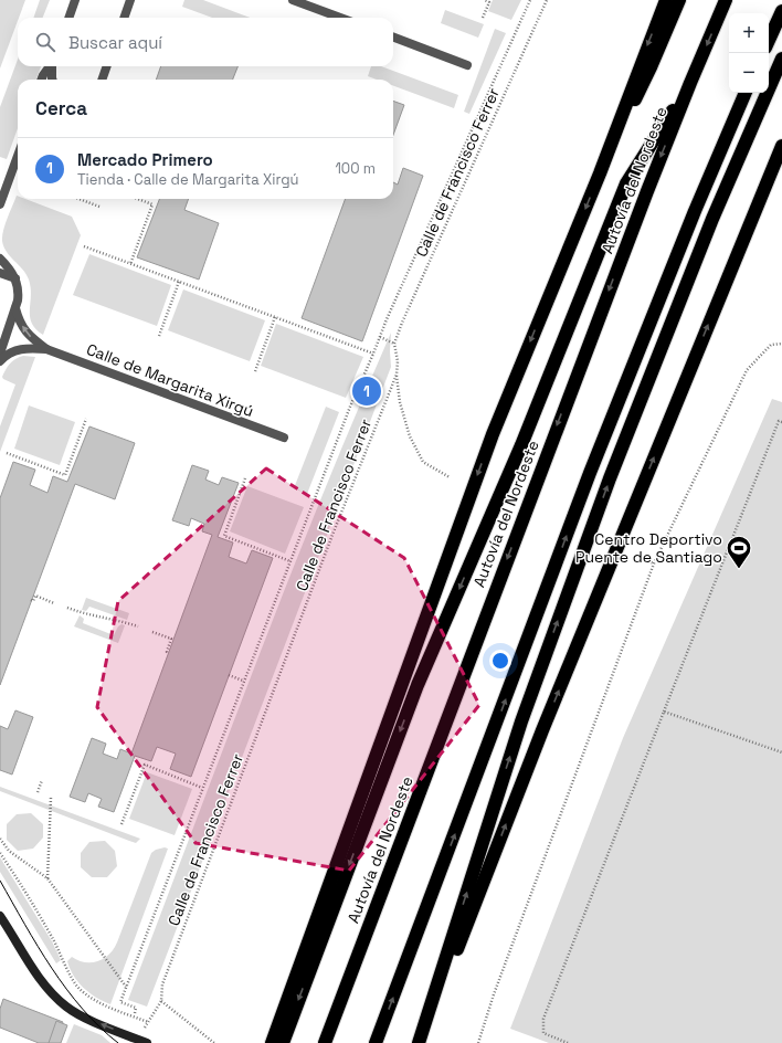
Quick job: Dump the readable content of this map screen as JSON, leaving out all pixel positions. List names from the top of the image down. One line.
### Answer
{"streets":{"highway":["Autovía del Nordeste"],"street":["Calle de Margarita Xirgú"],"path":["Calle de Francisco Ferrer"]},"places":{"sports":["Centro Deportivo Puente de Santiago"]},"page":{"map_buttons":["+","−"],"search":"Buscar aquí","heading":"Cerca","list":[{"mark":"1","name":"Mercado Primero","note":"Tienda · Calle de Margarita Xirgú","value":"100 m"}],"pins":"1"}}
